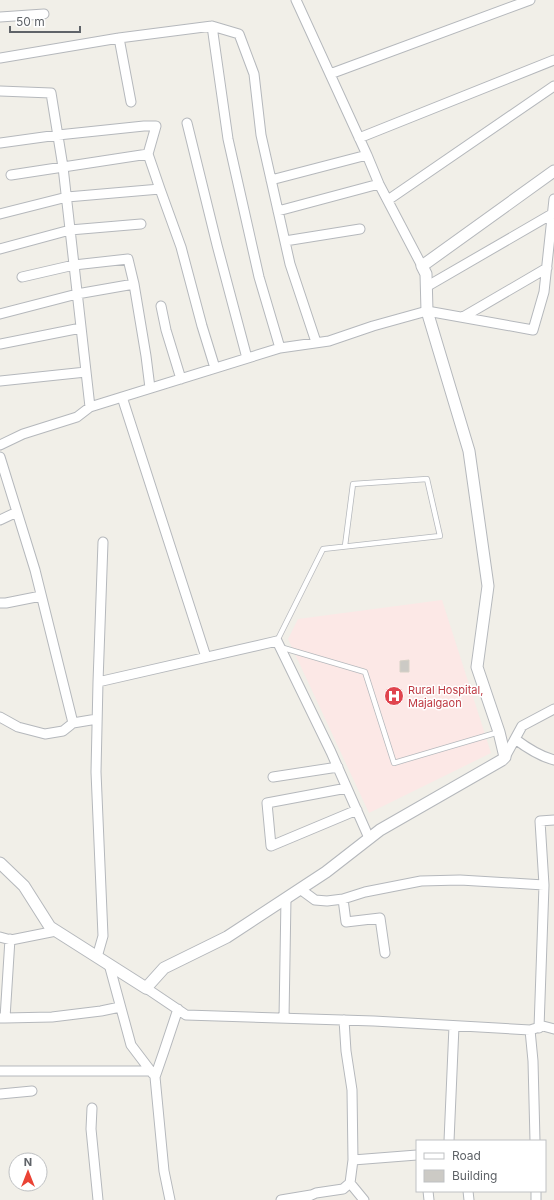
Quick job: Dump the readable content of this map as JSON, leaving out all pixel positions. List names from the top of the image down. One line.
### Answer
{"places":{"hospital":["Rural Hospital, Majalgaon"]},"legend":["Road","Building"],"scale_bar":"50 m","north":"top"}
